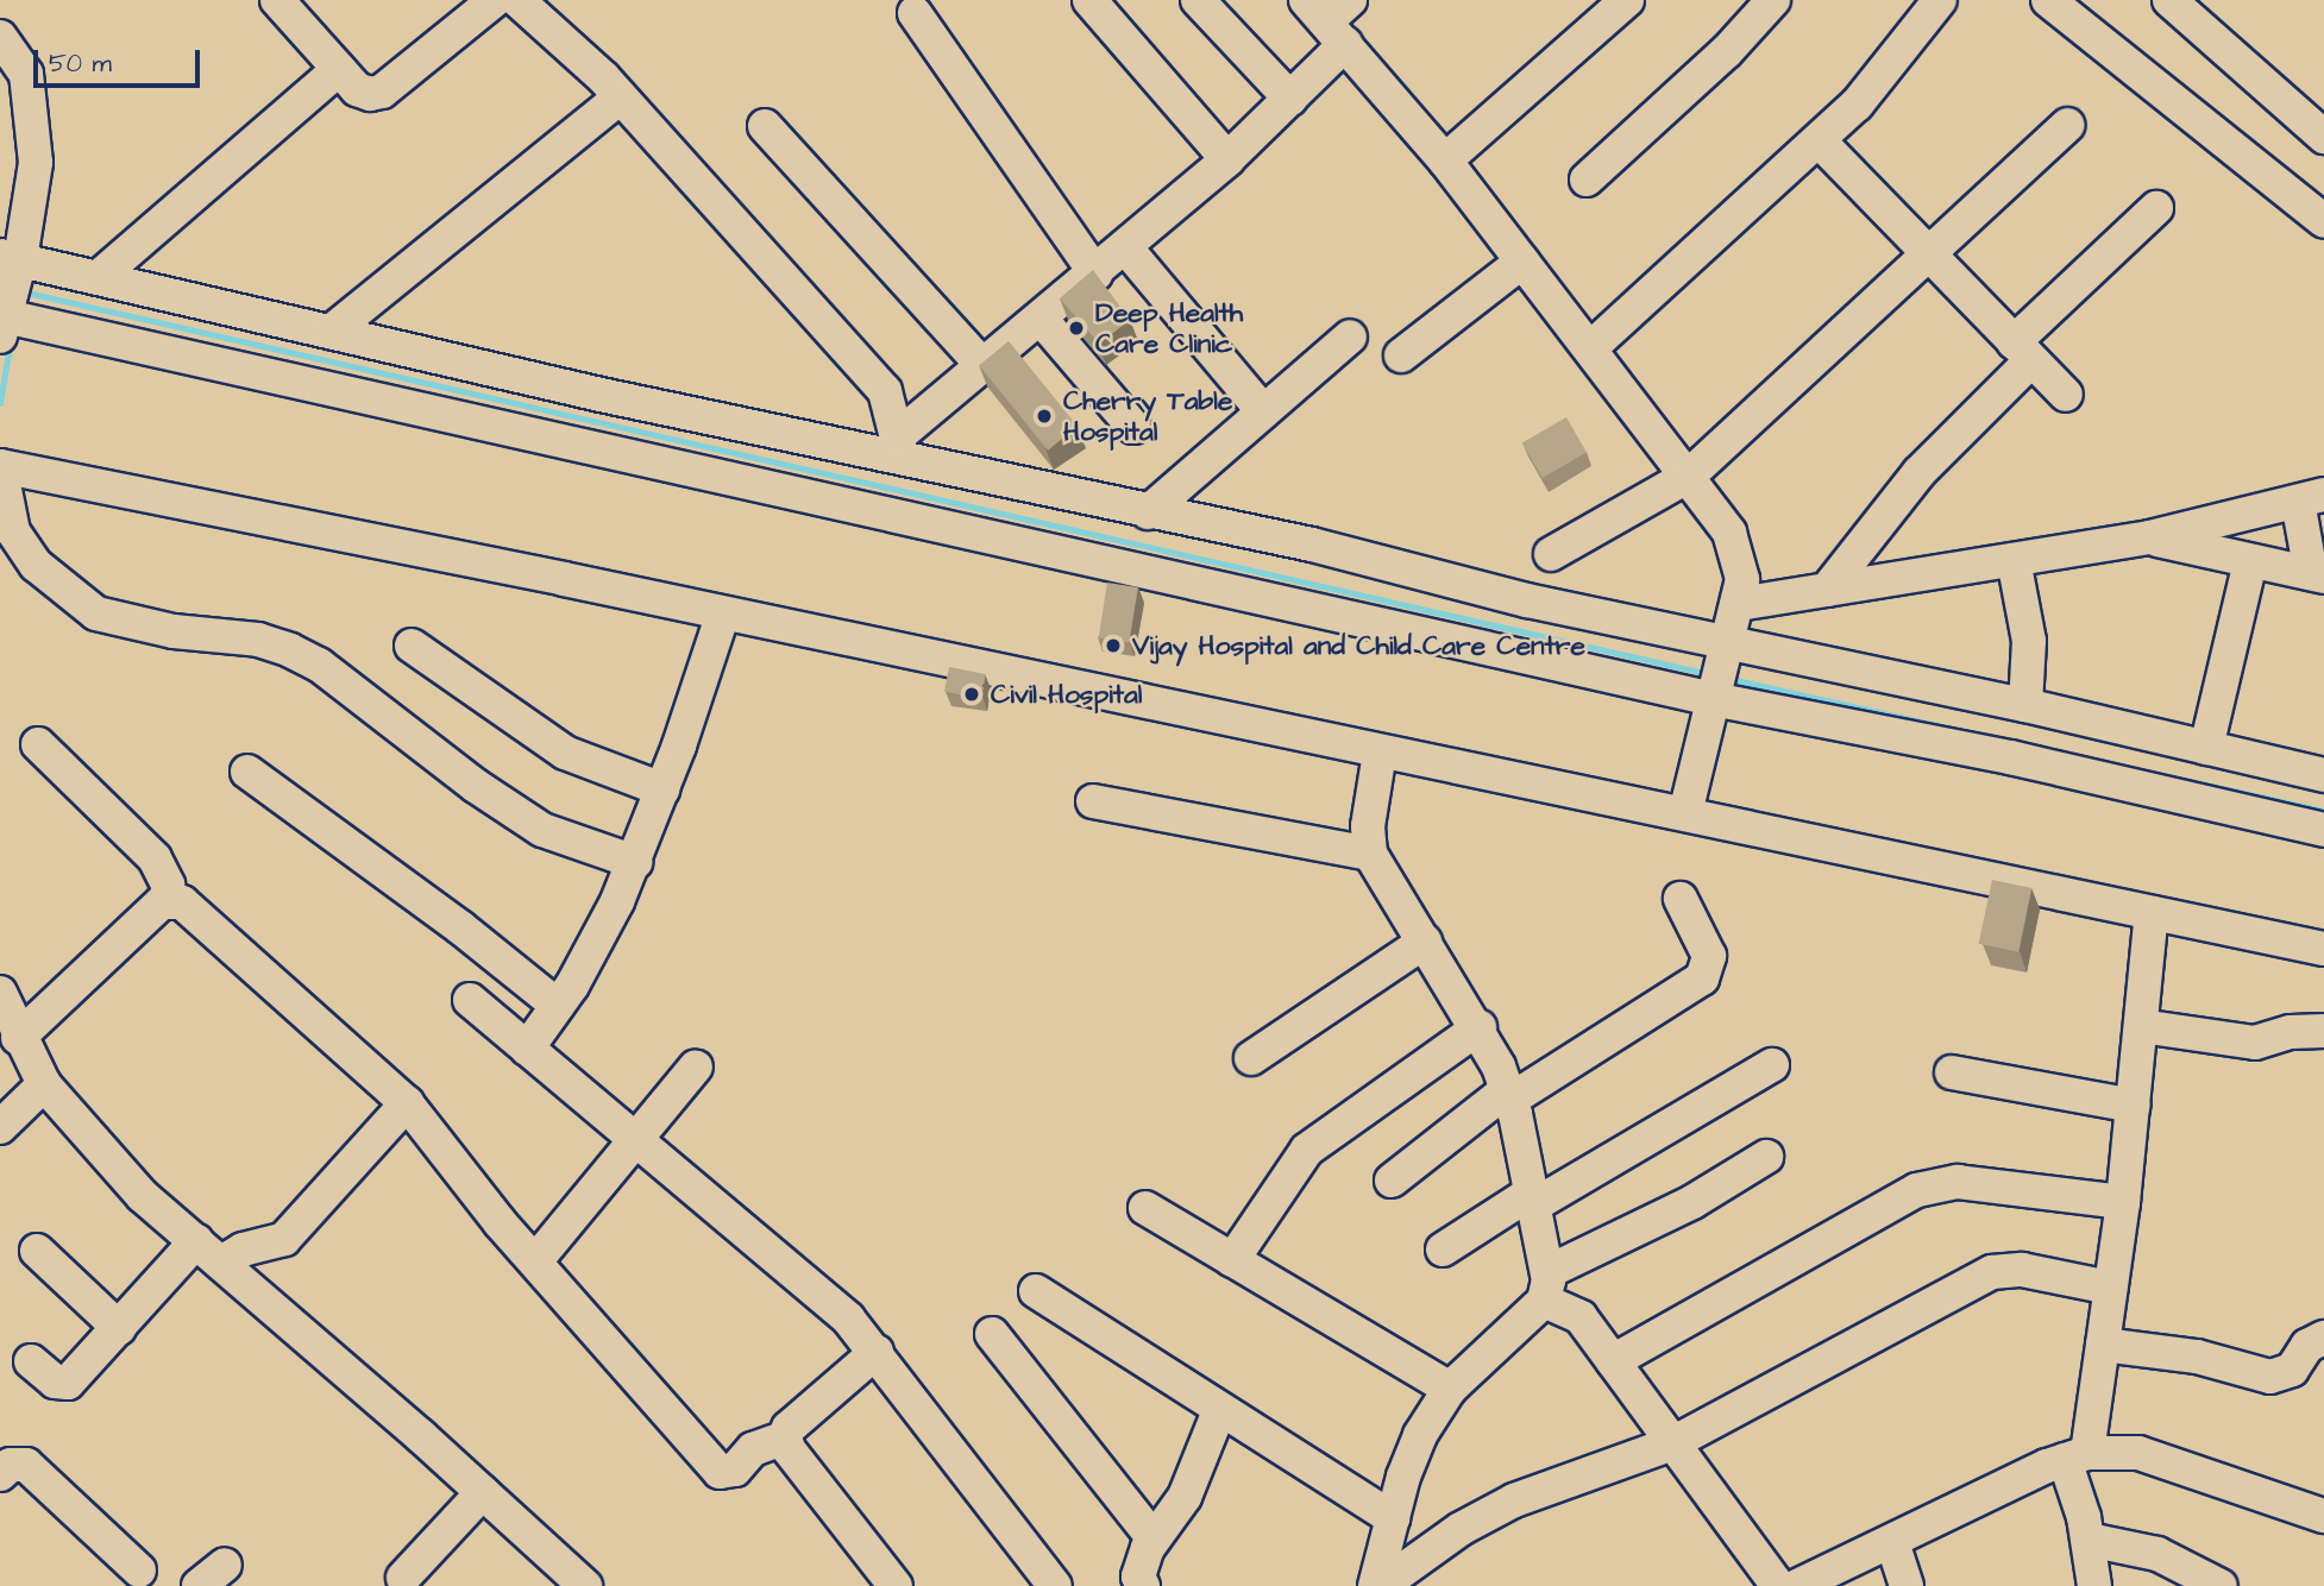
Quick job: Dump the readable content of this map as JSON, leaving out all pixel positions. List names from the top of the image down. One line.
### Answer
{"places":["Deep Health Care Clinic","Cherry Table Hospital","Vijay Hospital and Child Care Centre","Civil Hospital"],"scale_bar":"50 m"}
